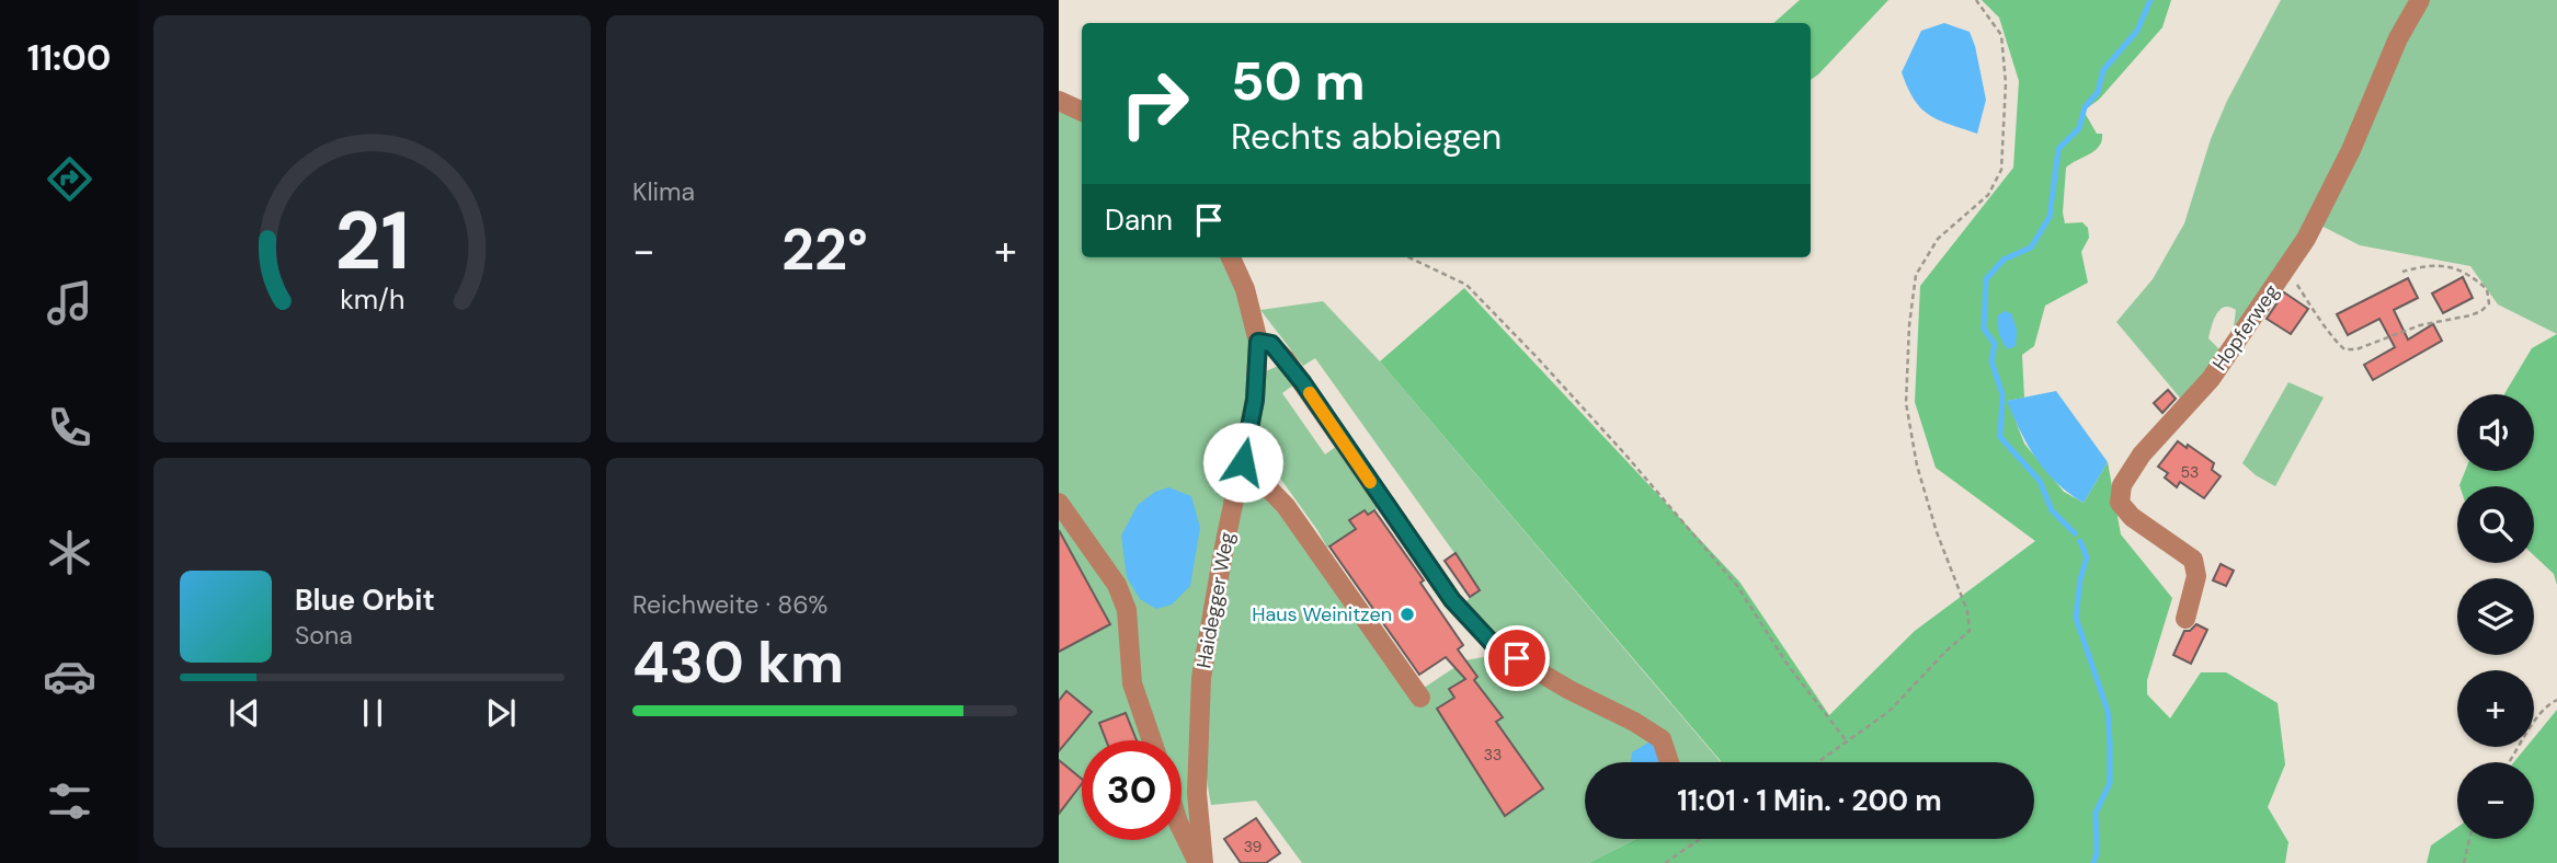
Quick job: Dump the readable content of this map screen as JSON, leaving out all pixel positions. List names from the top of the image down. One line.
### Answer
{"streets":{"street":["Hopferweg","Haidegger Weg"]},"places":["Haus Weinitzen"],"house_numbers":["53","33","39"],"page":{"tabs":"11:00","tile":["Klima",["Reichweite · 86%","430 km"]],"turn":["50 m","Rechts abbiegen"],"then":"Dann","heat":["−","22°","+"],"map_buttons":["+","−"],"song":["Blue Orbit","Sona"],"limit":"30","trip":"11:01 · 1 Min. · 200 m","gauge":["21","km/h"]}}
